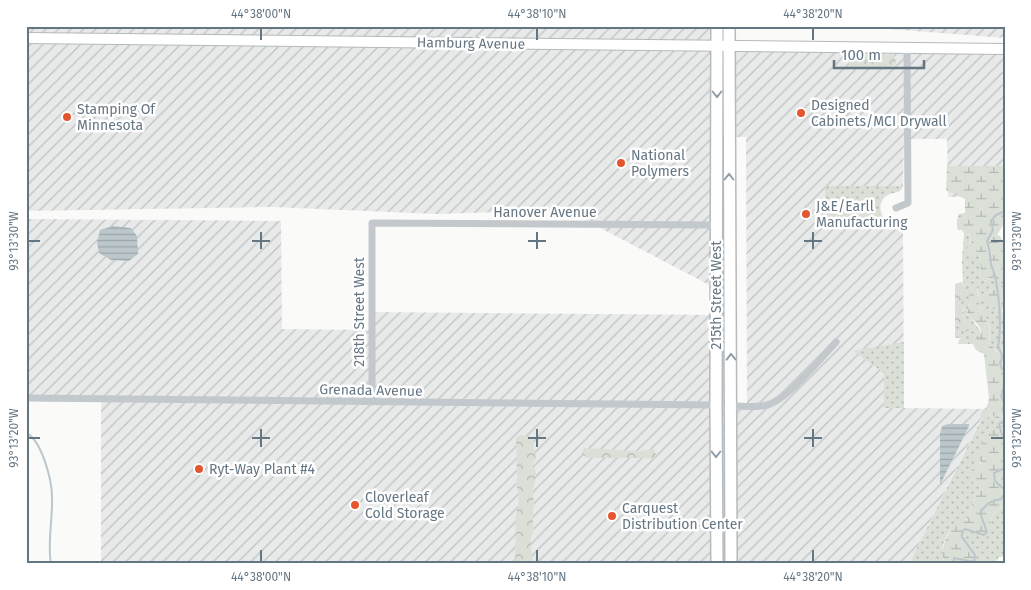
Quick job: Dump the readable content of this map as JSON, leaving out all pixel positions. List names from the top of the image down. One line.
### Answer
{"streets":{"main road":["215th Street West"],"street":["Hamburg Avenue","Hanover Avenue","218th Street West","Grenada Avenue"]},"crossings":[["Hamburg Avenue","215th Street West"],["Hanover Avenue","215th Street West"],["Hanover Avenue","218th Street West"],["215th Street West","Grenada Avenue"],["218th Street West","Grenada Avenue"]],"places":["Designed Cabinets/MCI Drywall","Stamping Of Minnesota","National Polymers","J&E/Earll Manufacturing","Ryt-Way Plant #4","Cloverleaf Cold Storage","Carquest Distribution Center"],"scale_bar":"100 m","coordinates":["44°38'00\"N","44°38'10\"N","44°38'20\"N","93°13'30\"W","93°13'20\"W"]}
